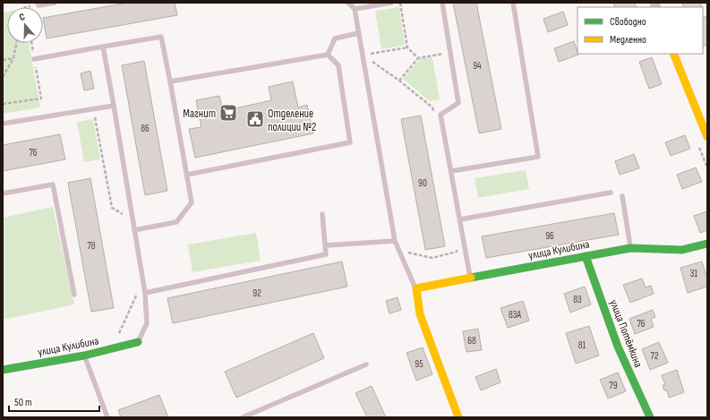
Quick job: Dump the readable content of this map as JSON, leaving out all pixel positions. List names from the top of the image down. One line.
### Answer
{"streets":{"street":["улица Кулибина","улица Потёмкина"]},"crossings":[["улица Кулибина","улица Потёмкина"]],"places":{"supermarket":["Магнит"],"public building":["Отделение полиции №2"]},"house_numbers":["94","86","76","90","96","78","31","92","83","83А","76","68","81","72","95","79"],"legend":["Свободно","Медленно"],"scale_bar":"50 m","north":"top"}
